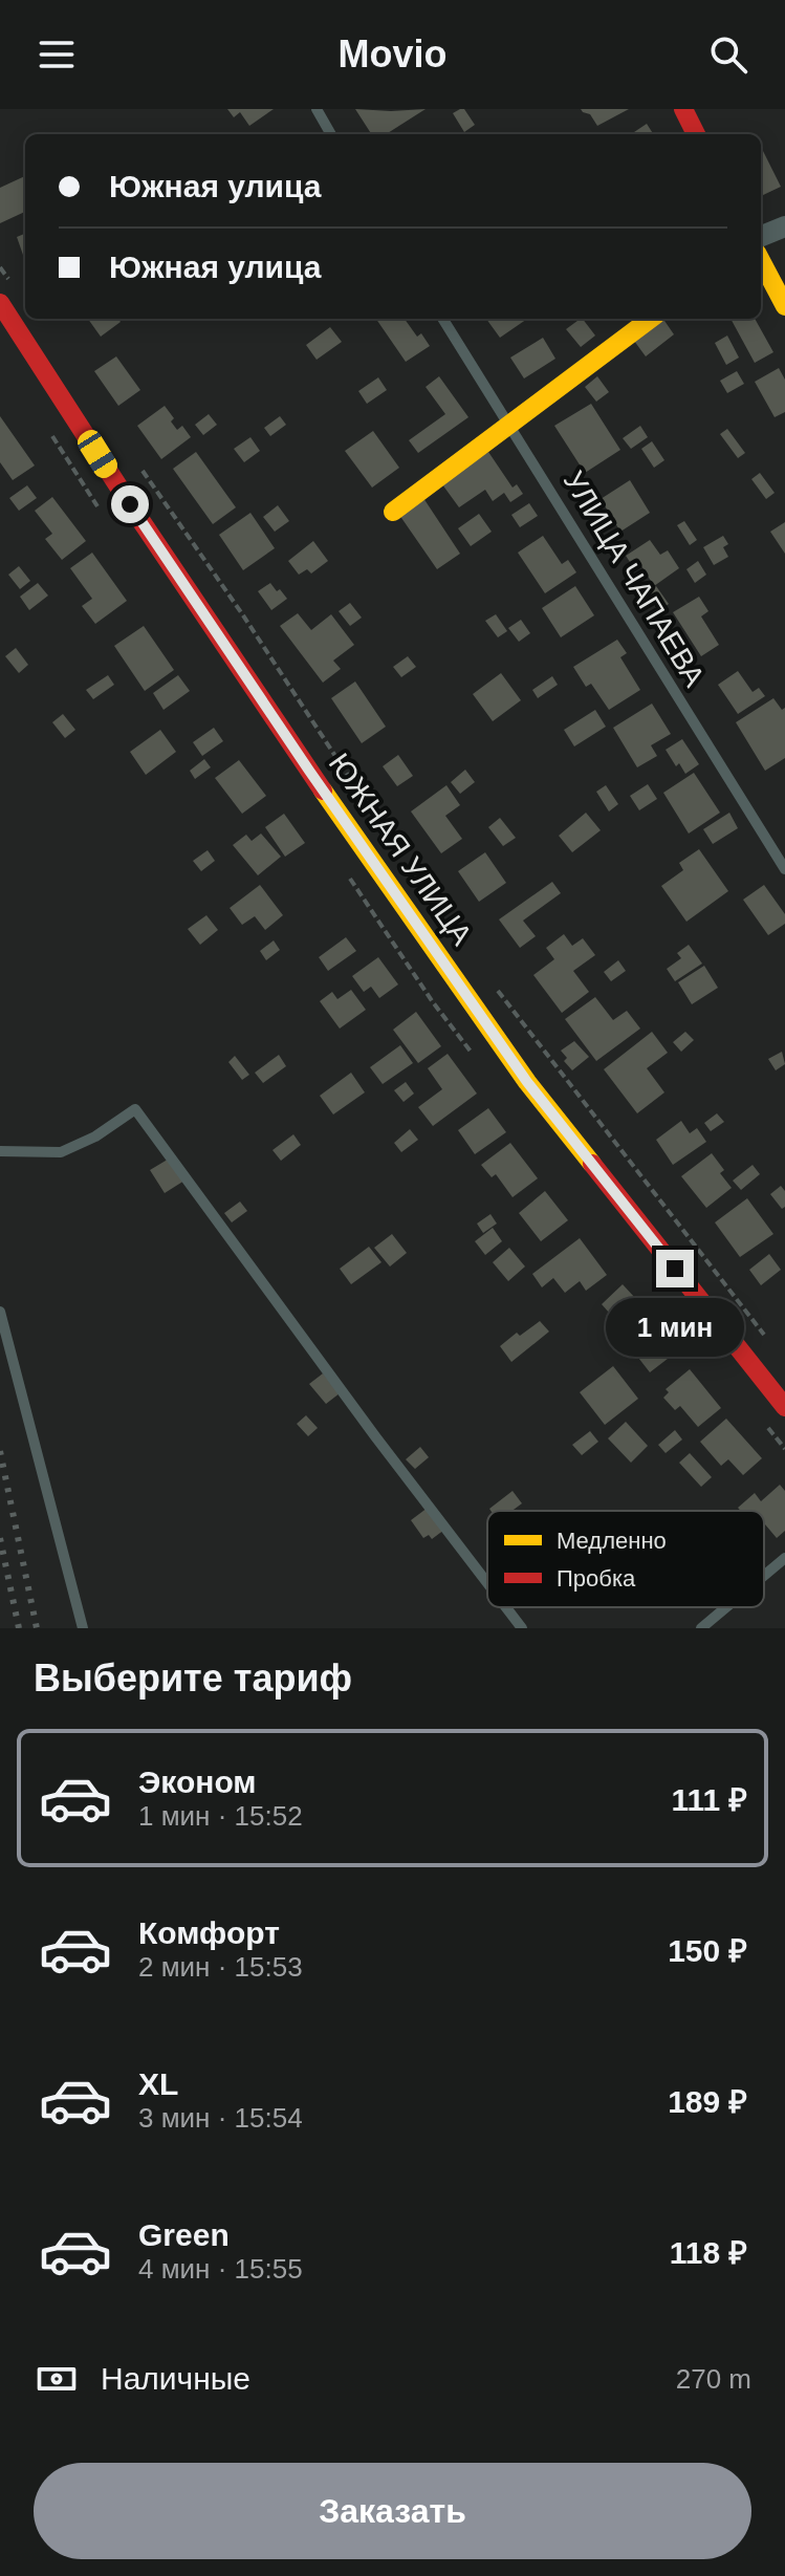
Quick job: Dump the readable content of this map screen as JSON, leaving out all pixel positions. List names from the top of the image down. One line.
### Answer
{"streets":{"street":["ЮЖНАЯ УЛИЦА"],"lane":["УЛИЦА ЧАПАЕВА"]},"legend":["Медленно","Пробка"],"page":{"header":"Movio","banner":["Южная улица","Южная улица"],"bubble":"1 мин","heading":"Выберите тариф","list":[{"name":"Эконом","note":"1 мин · 15:52","value":"111 ₽"},{"name":"Комфорт","note":"2 мин · 15:53","value":"150 ₽"},{"name":"XL","note":"3 мин · 15:54","value":"189 ₽"},{"name":"Green","note":"4 мин · 15:55","value":"118 ₽"}],"pay":["Наличные","270 m"],"buttons":"Заказать"}}
